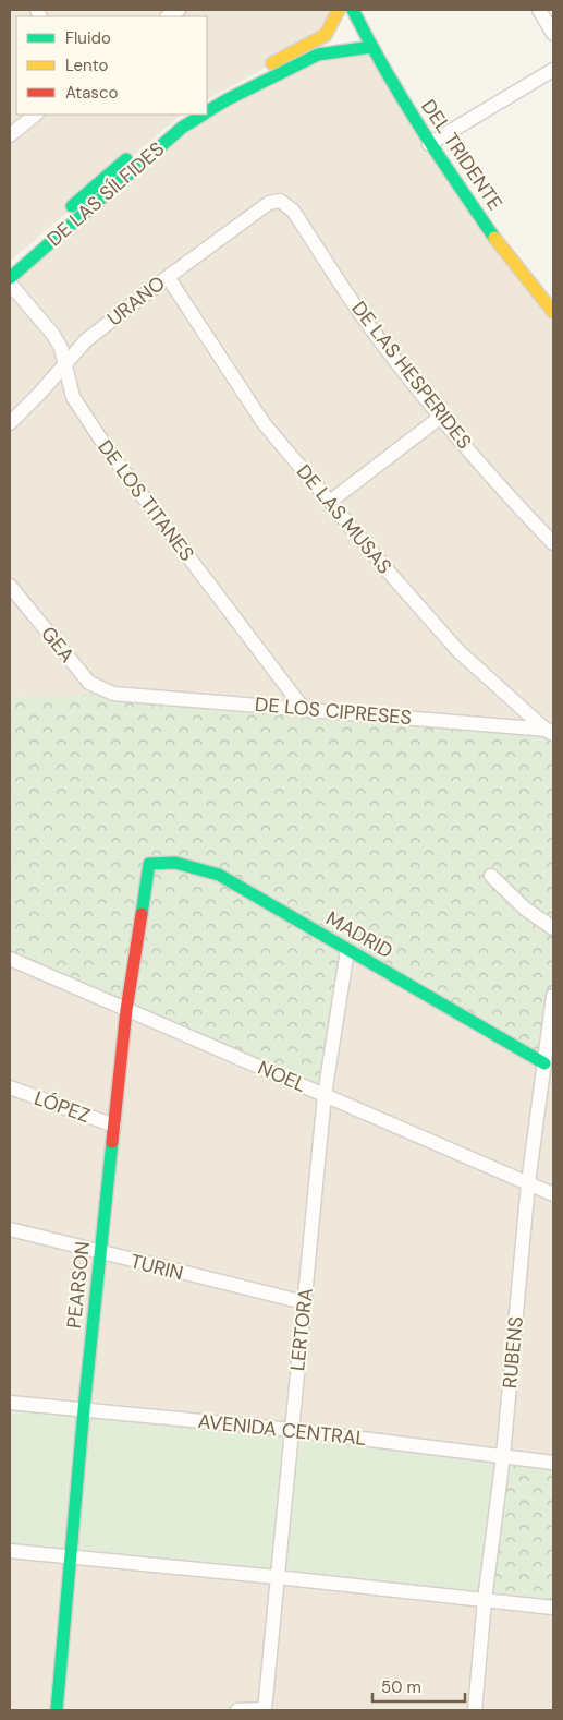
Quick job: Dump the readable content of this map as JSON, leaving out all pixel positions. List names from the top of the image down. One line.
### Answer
{"streets":{"street":["DEL TRIDENTE","DE LAS SÍLFIDES","URANO","DE LAS HESPERIDES","DE LOS TITANES","DE LAS MUSAS","GEA","DE LOS CIPRESES","MADRID","NOEL","LÓPEZ","TURIN","PEARSON","LERTORA","RUBENS","AVENIDA CENTRAL"]},"crossings":[["DEL TRIDENTE","DE LAS SÍLFIDES"],["URANO","DE LAS HESPERIDES"],["URANO","DE LOS TITANES"],["URANO","DE LAS MUSAS"],["DE LOS TITANES","DE LOS CIPRESES"],["DE LAS MUSAS","DE LOS CIPRESES"],["GEA","DE LOS CIPRESES"],["MADRID","PEARSON"],["MADRID","LERTORA"],["MADRID","RUBENS"],["NOEL","PEARSON"],["NOEL","LERTORA"],["NOEL","RUBENS"],["LÓPEZ","PEARSON"],["TURIN","PEARSON"],["TURIN","LERTORA"],["PEARSON","AVENIDA CENTRAL"],["LERTORA","AVENIDA CENTRAL"],["RUBENS","AVENIDA CENTRAL"]],"legend":["Fluido","Lento","Atasco"],"scale_bar":"50 m"}
